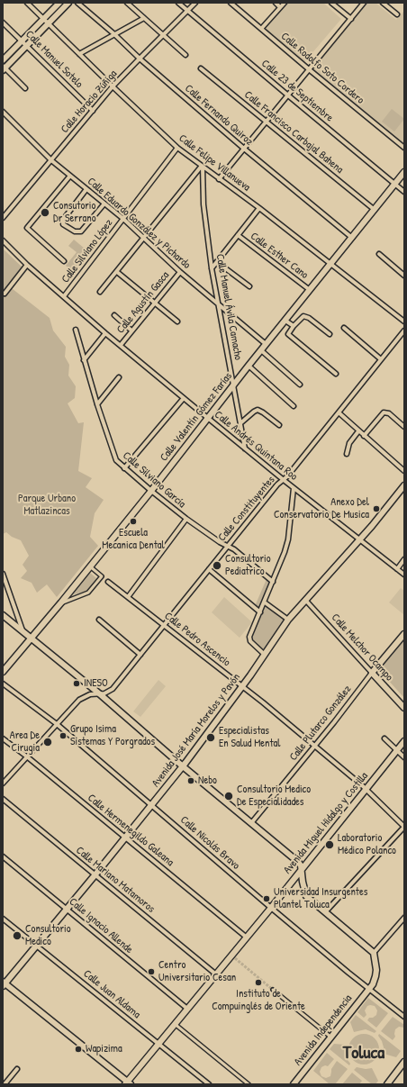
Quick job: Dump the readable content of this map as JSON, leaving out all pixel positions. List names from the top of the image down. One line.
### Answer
{"streets":{"main road":["Calle Valentín Gómez Farías","Calle Melchor Ocampo","Calle Plutarco González","Avenida José María Morelos y Pavón","Avenida Miguel Hidalgo y Costilla","Avenida Independencia"],"street":["Calle Manuel Sotelo","Calle Rodolfo Soto Cordero","Calle 23 de Septiembre","Calle Horacio Zúñiga","Calle Fernando Quiroz","Calle Francisco Carbajal Bahena","Calle Felipe Villanueva","Calle Eduardo González y Pichardo","Calle Silviano López","Calle Esther Cano","Calle Agustín Gasca","Calle Manuel Ávila Camacho","Calle Andrés Quintana Roo","Calle Silviano García","Calle Constituyentes","Calle Pedro Ascencio","Calle Hermenegildo Galeana","Calle Nicolás Bravo","Calle Mariano Matamoros","Calle Ignacio Allende","Calle Juan Aldama"]},"crossings":[["Calle Manuel Sotelo","Calle Horacio Zúñiga"],["Calle 23 de Septiembre","Calle Horacio Zúñiga"],["Calle 23 de Septiembre","Calle Valentín Gómez Farías"],["Calle Horacio Zúñiga","Calle Fernando Quiroz"],["Calle Horacio Zúñiga","Calle Felipe Villanueva"],["Calle Horacio Zúñiga","Calle Eduardo González y Pichardo"],["Calle Fernando Quiroz","Calle Valentín Gómez Farías"],["Calle Francisco Carbajal Bahena","Calle Valentín Gómez Farías"],["Calle Felipe Villanueva","Calle Silviano López"],["Calle Felipe Villanueva","Calle Manuel Ávila Camacho"],["Calle Felipe Villanueva","Calle Valentín Gómez Farías"],["Calle Eduardo González y Pichardo","Calle Silviano López"],["Calle Eduardo González y Pichardo","Calle Agustín Gasca"],["Calle Eduardo González y Pichardo","Calle Manuel Ávila Camacho"],["Calle Eduardo González y Pichardo","Calle Valentín Gómez Farías"],["Calle Silviano López","Calle Andrés Quintana Roo"],["Calle Esther Cano","Calle Valentín Gómez Farías"],["Calle Agustín Gasca","Calle Andrés Quintana Roo"],["Calle Manuel Ávila Camacho","Calle Valentín Gómez Farías"],["Calle Manuel Ávila Camacho","Calle Andrés Quintana Roo"],["Calle Valentín Gómez Farías","Calle Andrés Quintana Roo"],["Calle Valentín Gómez Farías","Calle Silviano García"],["Calle Andrés Quintana Roo","Calle Constituyentes"],["Calle Andrés Quintana Roo","Avenida José María Morelos y Pavón"],["Calle Silviano García","Calle Constituyentes"],["Calle Constituyentes","Calle Pedro Ascencio"],["Calle Constituyentes","Calle Hermenegildo Galeana"],["Calle Constituyentes","Calle Nicolás Bravo"],["Calle Pedro Ascencio","Calle Plutarco González"],["Calle Pedro Ascencio","Avenida José María Morelos y Pavón"],["Calle Pedro Ascencio","Avenida Miguel Hidalgo y Costilla"],["Calle Melchor Ocampo","Calle Plutarco González"],["Calle Melchor Ocampo","Avenida José María Morelos y Pavón"],["Avenida José María Morelos y Pavón","Calle Hermenegildo Galeana"],["Avenida José María Morelos y Pavón","Calle Nicolás Bravo"],["Avenida José María Morelos y Pavón","Calle Mariano Matamoros"],["Avenida José María Morelos y Pavón","Calle Ignacio Allende"],["Avenida José María Morelos y Pavón","Calle Juan Aldama"],["Avenida Miguel Hidalgo y Costilla","Calle Hermenegildo Galeana"],["Avenida Miguel Hidalgo y Costilla","Calle Nicolás Bravo"],["Avenida Miguel Hidalgo y Costilla","Calle Mariano Matamoros"],["Avenida Miguel Hidalgo y Costilla","Calle Ignacio Allende"],["Avenida Miguel Hidalgo y Costilla","Calle Juan Aldama"],["Calle Nicolás Bravo","Avenida Independencia"]],"districts":["Toluca"],"parks":["Parque Urbano Matlazincas"],"places":["Consutorio Dr Serrano","Anexo Del Conservatorio De Musica","Escuela Mecanica Dental","Consultorio Pediatrico","INESO","Grupo Isima Sistemas Y Porgrados","Especialistas En Salud Mental","Area De Cirugia","Nebo","Consultorio Medico De Especialidades","Laboratorio Médico Polanco","Universidad Insurgentes Plantel Toluca","Consultorio Medico","Centro Universitario Cesan","Instituto de Compuinglés de Oriente","Wapizima"]}
